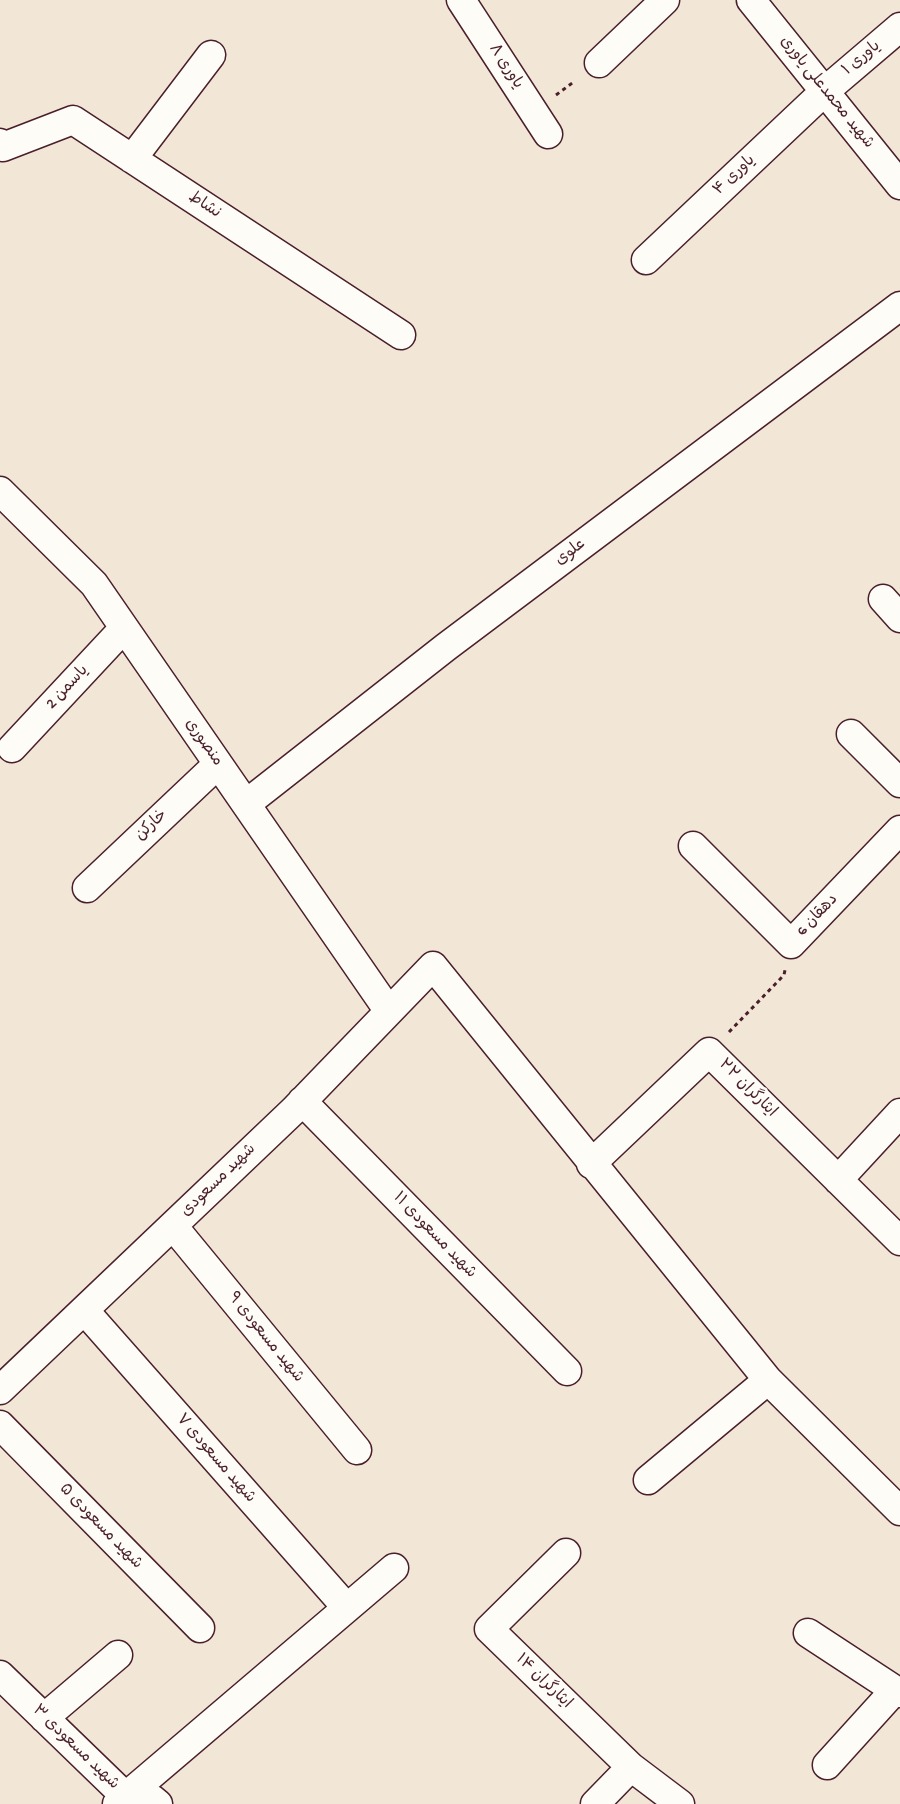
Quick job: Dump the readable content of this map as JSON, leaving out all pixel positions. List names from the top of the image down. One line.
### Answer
{"streets":{"street":["یاوری ۱","یاوری ۸","شهید محمدعلی یاوری","یاوری ۴","نشاط","علوی","یاسمن 2","منصوری","خارکن","دهقان 6","ایثارگران ۲۲","شهید مسعودی","شهید مسعودی ۱۱","شهید مسعودی ۹","شهید مسعودی ۷","شهید مسعودی ۵","ایثارگران ۱۴","شهید مسعودی ۳"]},"crossings":[["یاوری ۱","شهید محمدعلی یاوری"],["یاوری ۱","یاوری ۴"],["شهید محمدعلی یاوری","یاوری ۴"],["علوی","منصوری"],["یاسمن 2","منصوری"],["منصوری","خارکن"],["منصوری","شهید مسعودی"],["ایثارگران ۲۲","شهید مسعودی"],["شهید مسعودی","شهید مسعودی ۱۱"],["شهید مسعودی","شهید مسعودی ۹"],["شهید مسعودی","شهید مسعودی ۷"]]}
